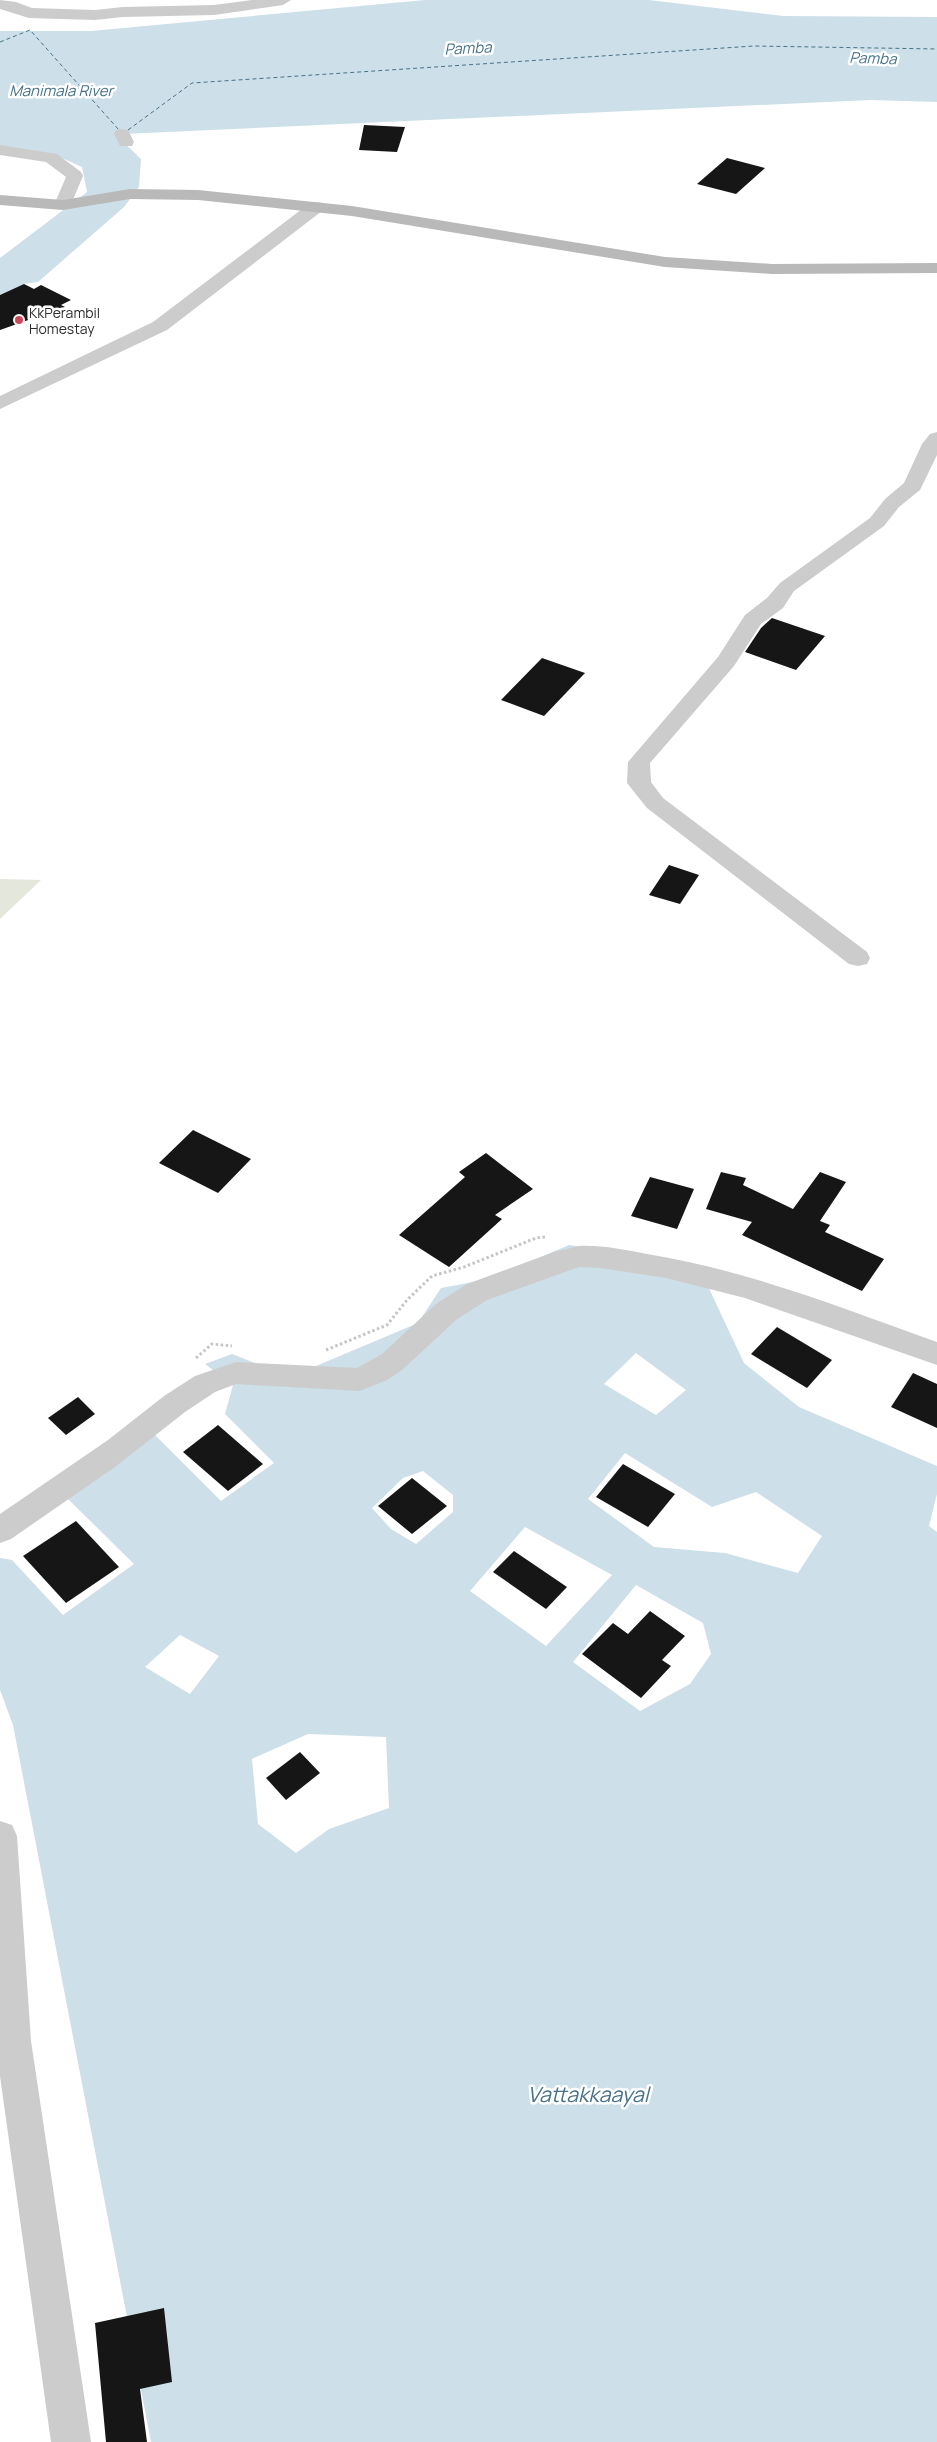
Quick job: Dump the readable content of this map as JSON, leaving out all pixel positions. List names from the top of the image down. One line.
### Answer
{"water":["Pamba","Manimala River","Vattakkaayal"],"places":["KkPerambil Homestay"]}
